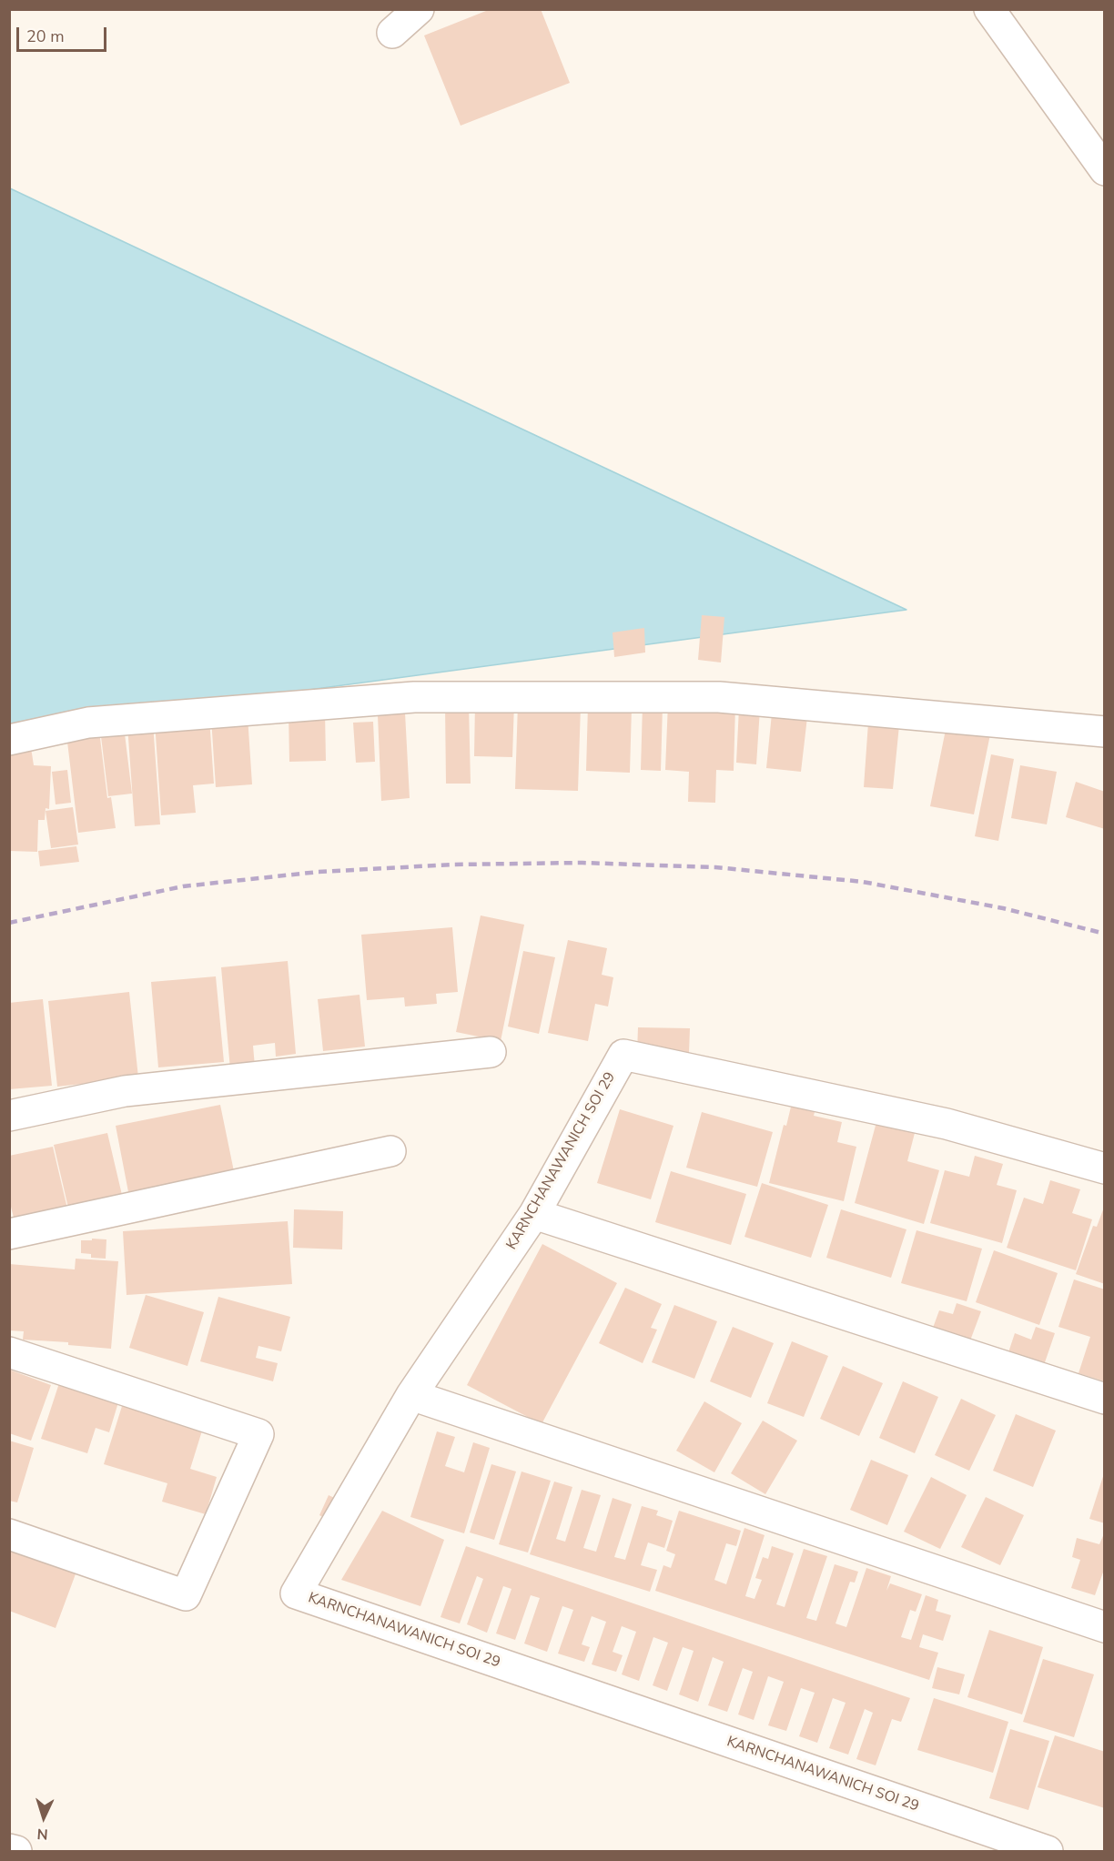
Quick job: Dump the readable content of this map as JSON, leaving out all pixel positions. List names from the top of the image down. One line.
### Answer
{"streets":{"street":["KARNCHANAWANICH SOI 29"]},"scale_bar":"20 m","north":"bottom"}
